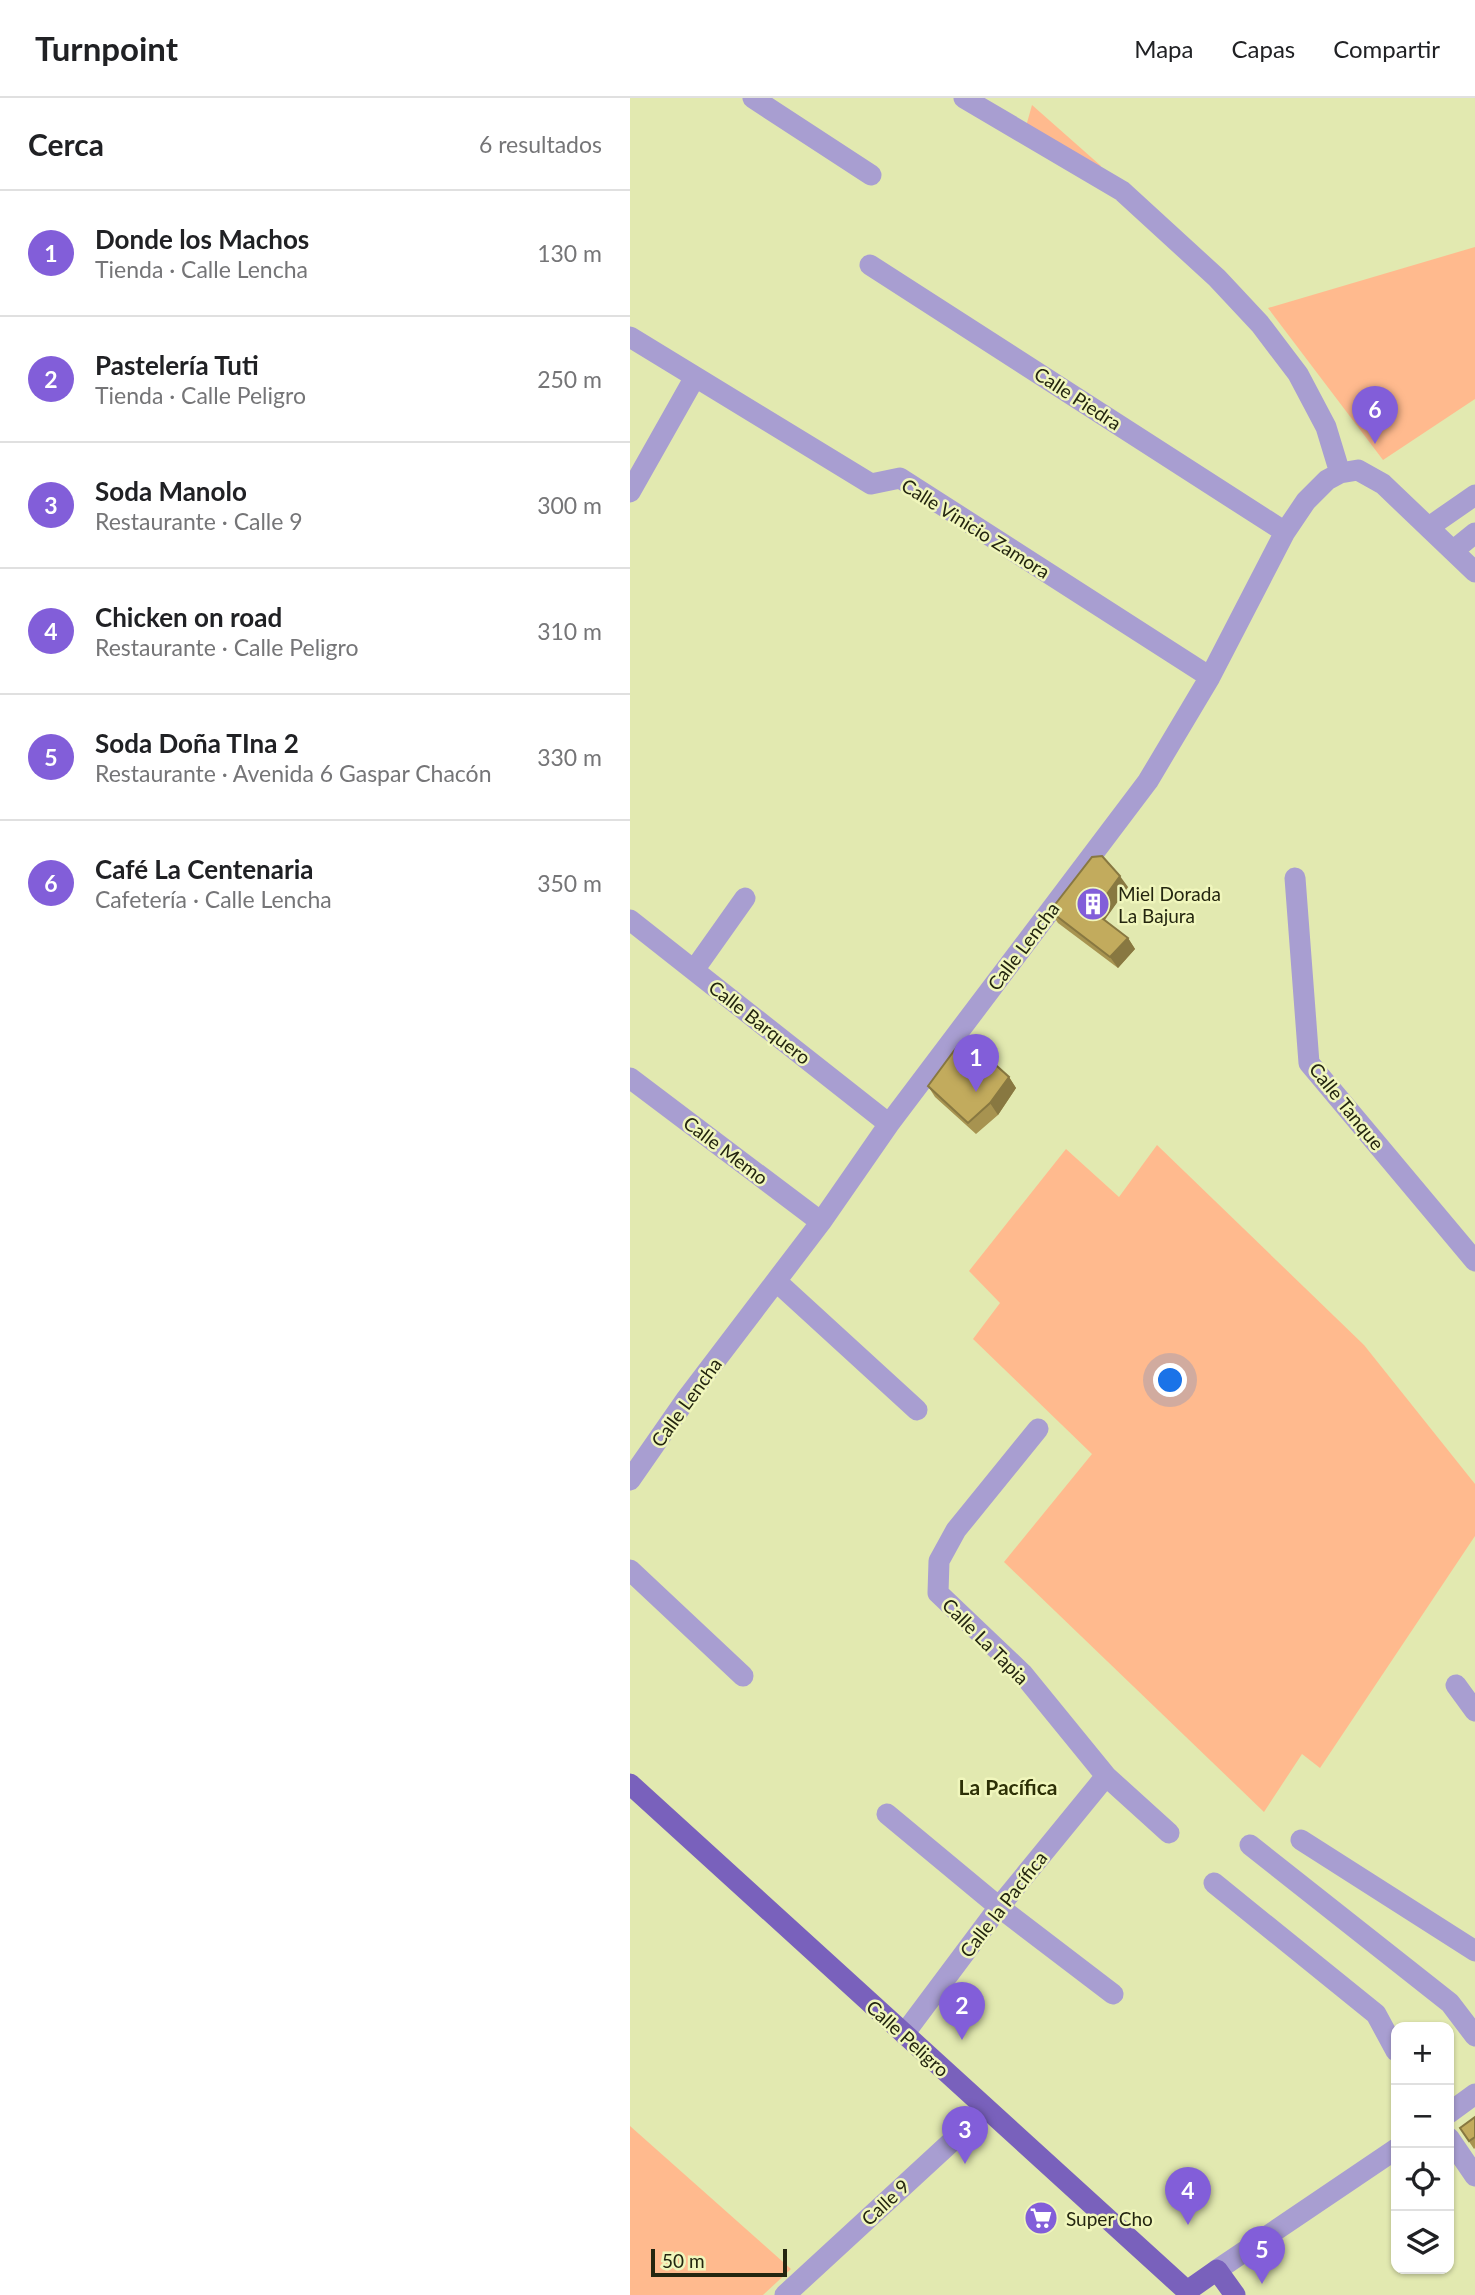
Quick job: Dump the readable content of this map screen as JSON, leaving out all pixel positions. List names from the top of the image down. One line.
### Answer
{"streets":{"main road":["Calle Peligro"],"street":["Calle Piedra","Calle Vinicio Zamora","Calle Lencha","Calle Barquero","Calle Tanque","Calle Memo","Calle La Tapia","Calle la Pacífica","Calle 9"]},"crossings":[["Calle Piedra","Calle Lencha"],["Calle Vinicio Zamora","Calle Lencha"],["Calle Lencha","Calle Barquero"],["Calle Lencha","Calle Memo"],["Calle La Tapia","Calle la Pacífica"],["Calle la Pacífica","Calle Peligro"],["Calle Peligro","Calle 9"]],"districts":["La Pacífica"],"places":{"building":["Miel Dorada La Bajura"],"supermarket":["Super Cho"]},"scale_bar":"50 m","page":{"header":"Turnpoint","nav":["Mapa","Capas","Compartir"],"heading":["Cerca","6 resultados"],"list":[{"mark":"1","name":"Donde los Machos","note":"Tienda · Calle Lencha","value":"130 m"},{"mark":"2","name":"Pastelería Tuti","note":"Tienda · Calle Peligro","value":"250 m"},{"mark":"3","name":"Soda Manolo","note":"Restaurante · Calle 9","value":"300 m"},{"mark":"4","name":"Chicken on road","note":"Restaurante · Calle Peligro","value":"310 m"},{"mark":"5","name":"Soda Doña TIna 2","note":"Restaurante · Avenida 6 Gaspar Chacón","value":"330 m"},{"mark":"6","name":"Café La Centenaria","note":"Cafetería · Calle Lencha","value":"350 m"}],"pins":["6","1","2","3","4","5"],"map_buttons":["+","−"],"scale":"50 m"}}
